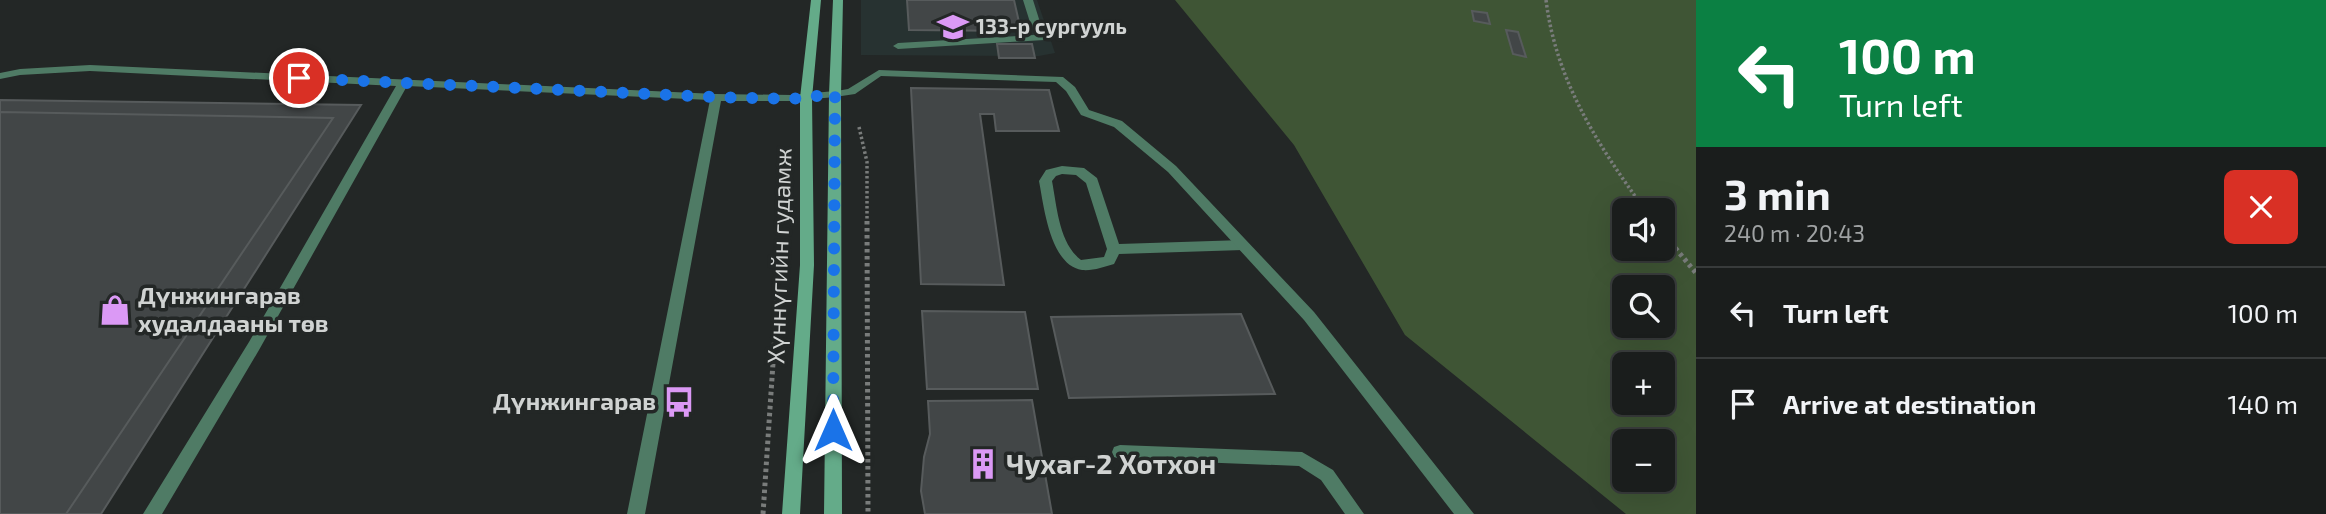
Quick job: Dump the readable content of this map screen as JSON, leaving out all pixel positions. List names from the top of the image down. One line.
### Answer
{"streets":{"main road":["Хүннүгийн гудамж"]},"places":{"school or university":["133-р сургууль"],"shop":["Дүнжингарав худалдааны төв"],"bus stop":["Дүнжингарав"],"building":["Чухаг-2 Хотхон"]},"page":{"turn":["100 m","Turn left"],"heading":["3 min","240 m · 20:43"],"map_buttons":["+","−"],"list":[{"name":"Turn left","value":"100 m"},{"name":"Arrive at destination","value":"140 m"}]}}
